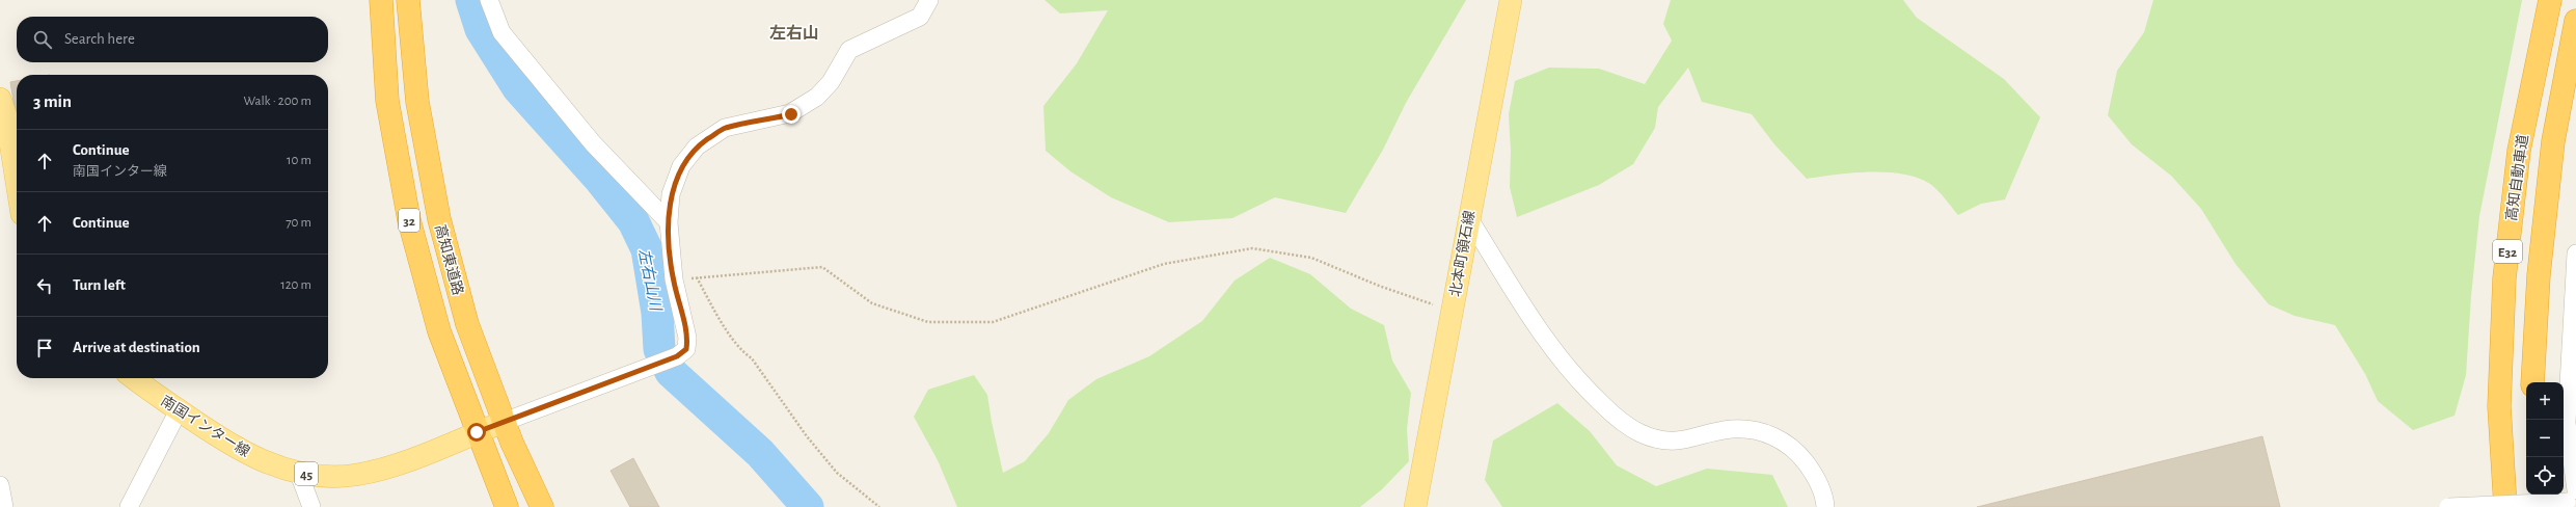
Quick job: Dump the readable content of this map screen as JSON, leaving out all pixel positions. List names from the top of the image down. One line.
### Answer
{"streets":{"highway":["高知自動車道","32","E32","高知東道路"],"main road":["北本町領石線","南国インター線","45"]},"crossings":[["高知東道路","南国インター線"]],"districts":["左右山"],"water":["左右山川"],"page":{"search":"Search here","heading":["3 min","Walk · 200 m"],"list":[["Continue","南国インター線","10 m"],["Continue","70 m"],["Turn left","120 m"],"Arrive at destination"],"map_buttons":["+","−"]}}
